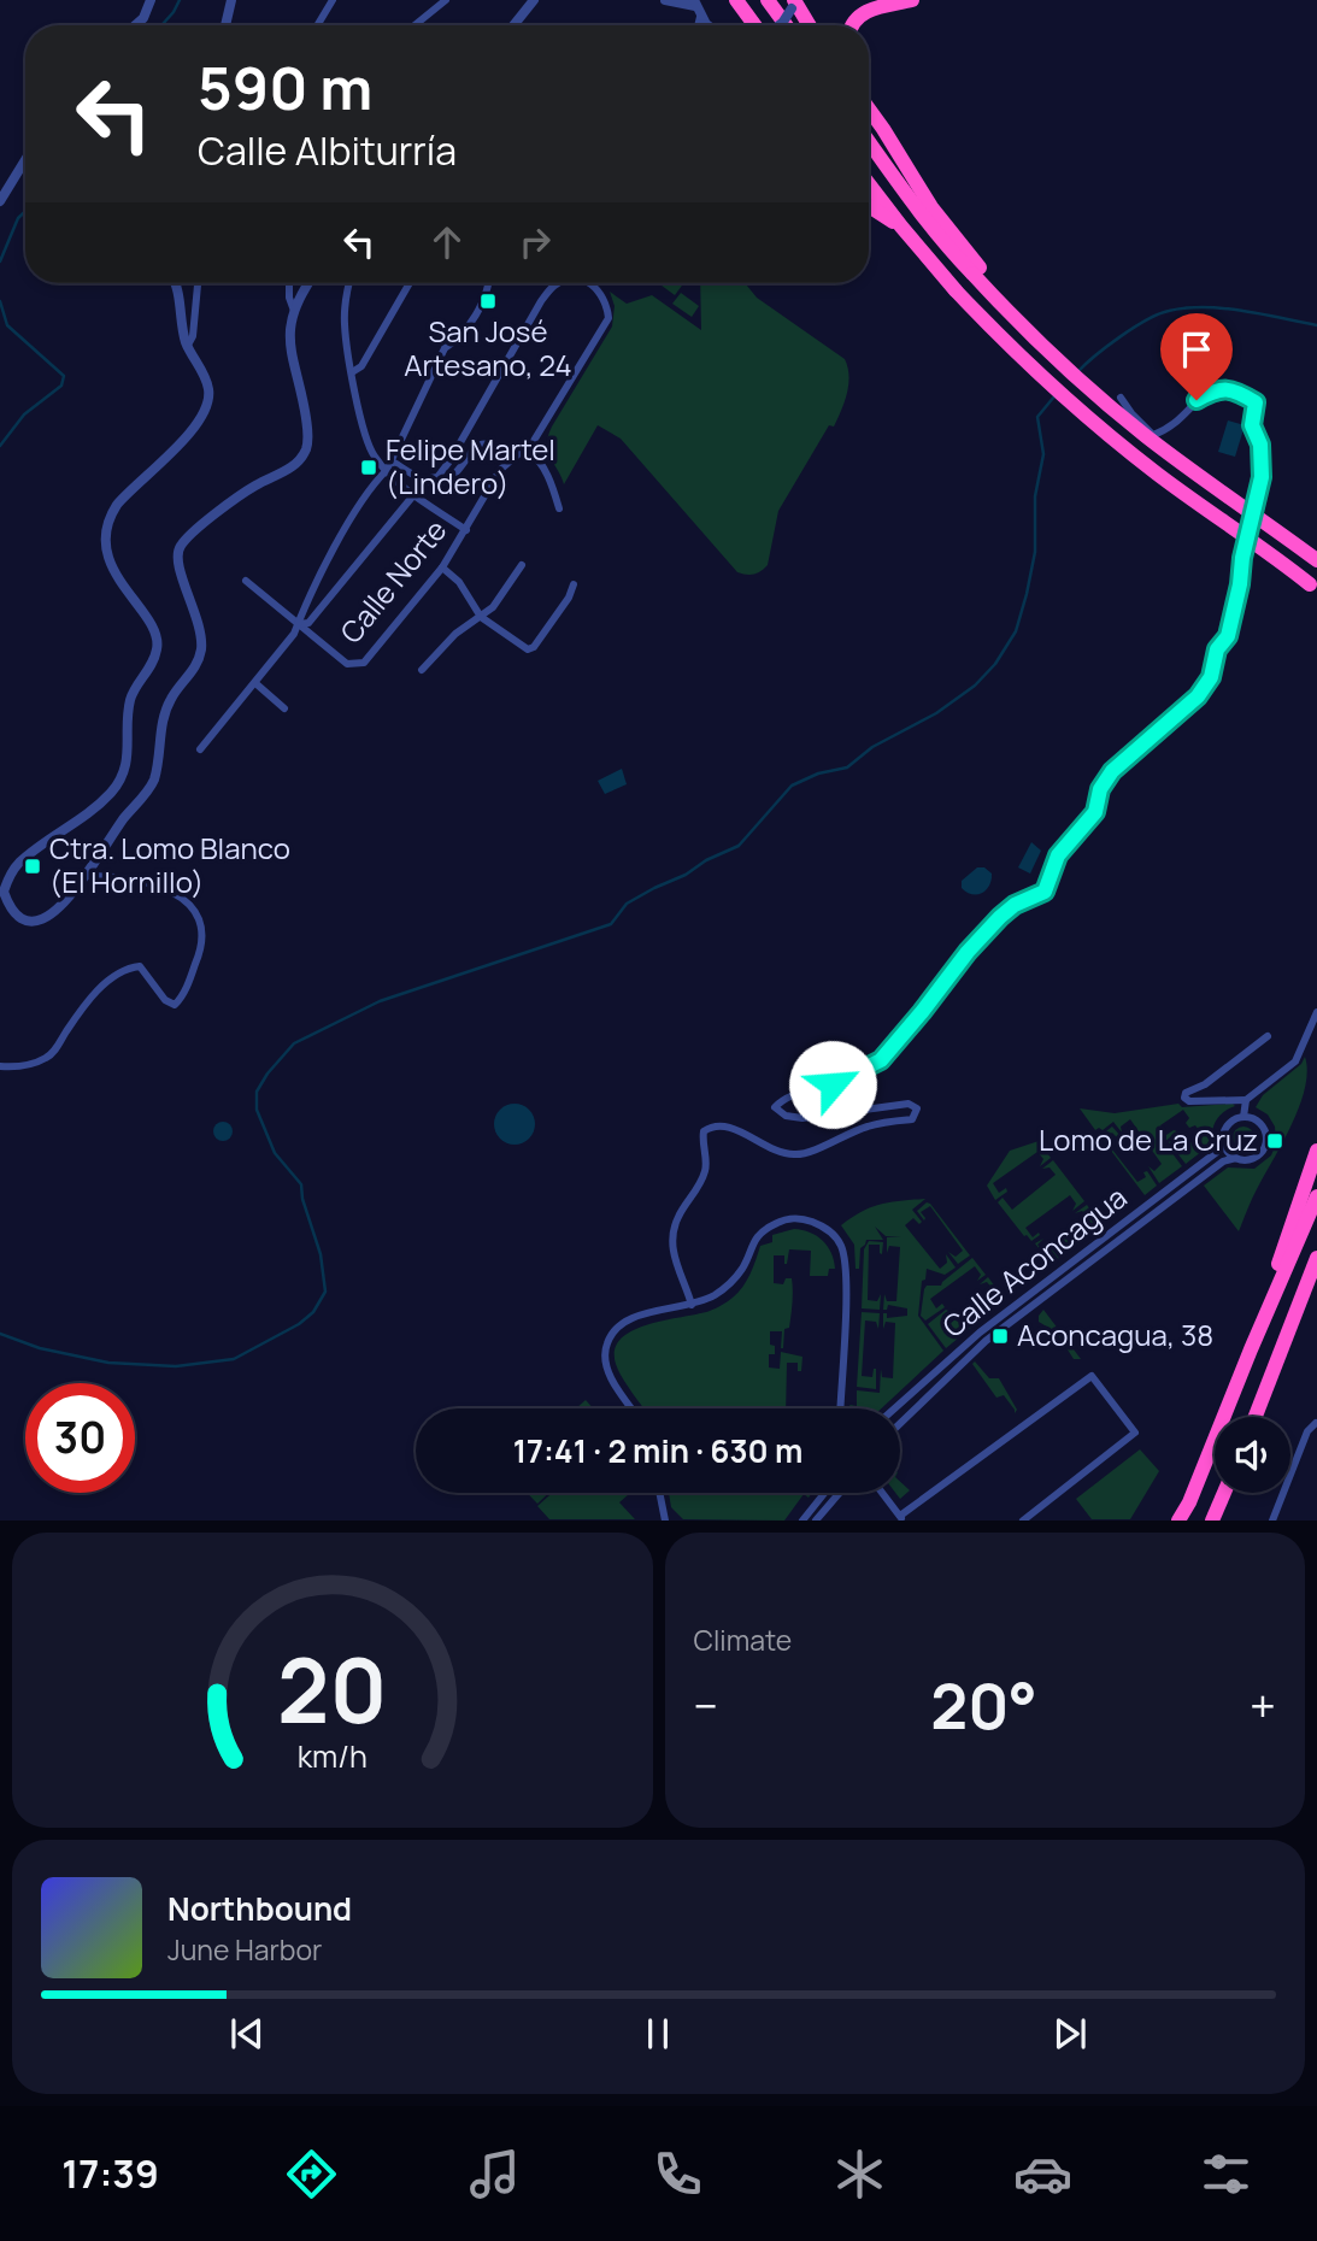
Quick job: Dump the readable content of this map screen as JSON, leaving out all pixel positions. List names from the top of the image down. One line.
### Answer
{"streets":{"street":["Calle Norte","Calle Aconcagua"]},"places":{"transit":["San José Artesano, 24","Felipe Martel (Lindero)","Ctra. Lomo Blanco (El Hornillo)","Lomo de La Cruz","Aconcagua, 38"]},"page":{"turn":["590 m","Calle Albiturría"],"limit":"30","trip":"17:41 · 2 min · 630 m","tile":"Climate","heat":["−","20°","+"],"song":["Northbound","June Harbor"],"tabs":"17:39","gauge":["20","km/h"]}}
